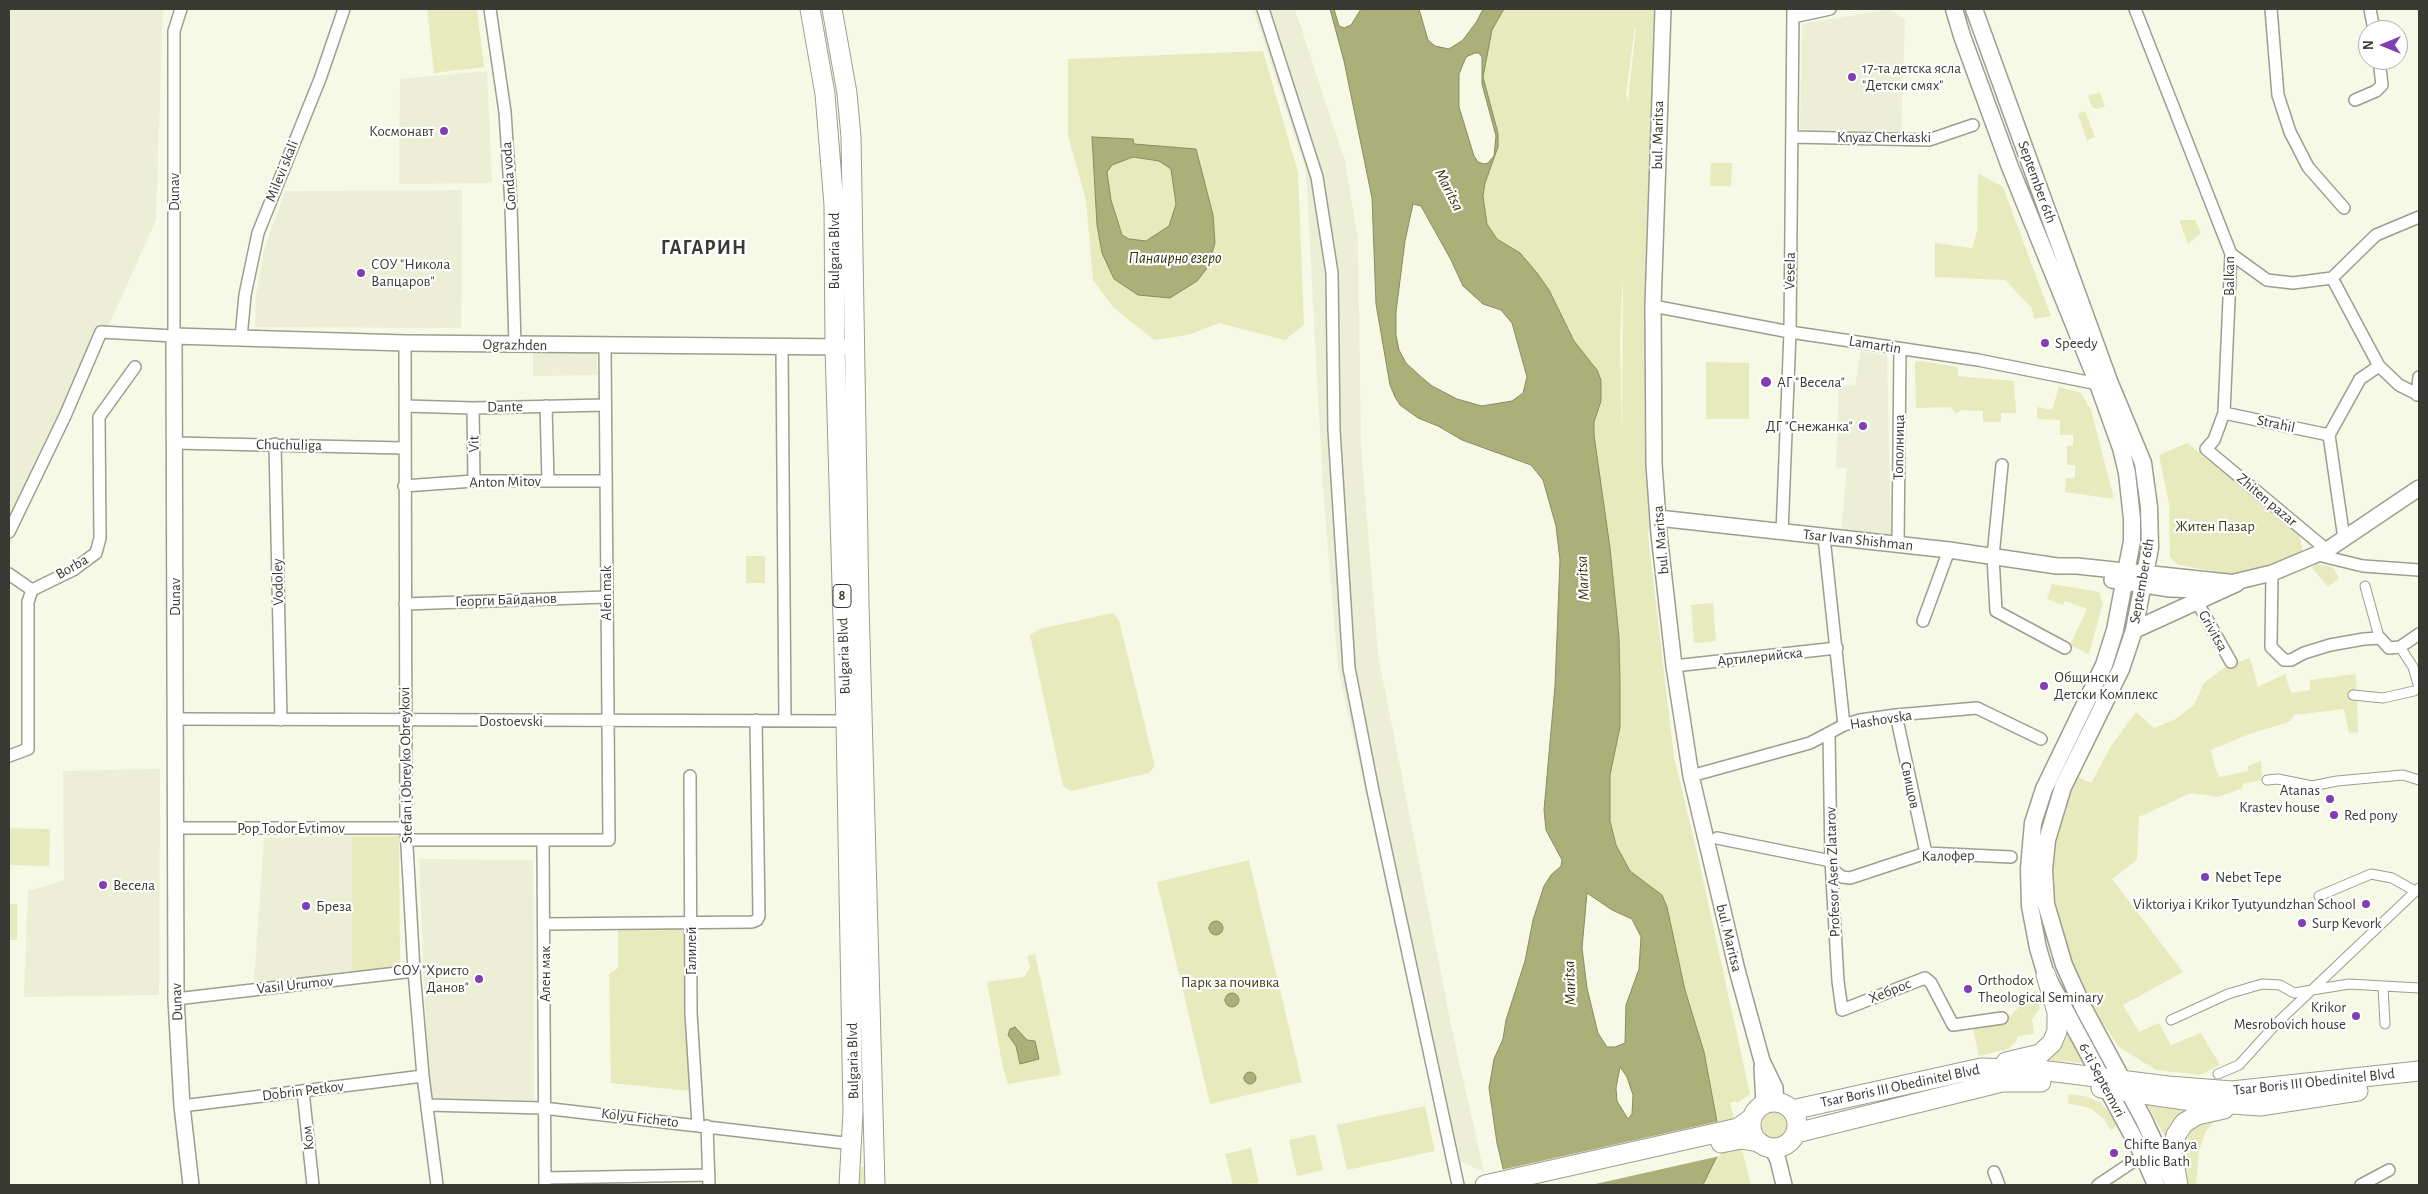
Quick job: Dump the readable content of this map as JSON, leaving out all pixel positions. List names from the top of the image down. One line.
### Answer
{"streets":{"main road":["September 6th","Bulgaria Blvd","8","6-ti Septemvri","Tsar Boris III Obedinitel Blvd"],"street":["bul. Maritsa","Knyaz Cherkaski","Milevi skali","Gonda voda","Dunav","Vesela","Balkan","Ograzhden","Lamartin","Dante","Strahil","Vit","Chuchuliga","Тополница","Anton Mitov","Zhiten pazar","Tsar Ivan Shishman","Borba","Vodoley","Alen mak","Георги Байданов","Grivitsa","Артилерийска","Hashovska","Dostoevski","Stefan i Obreyko Obreykovi","Свищов","Pop Todor Evtimov","Калофер","Profesor Asen Zlatarov","Галилей","Ален мак","Vasil Urumov","Хеброс","Dobrin Petkov","Kolyu Ficheto","Ком"]},"crossings":[["bul. Maritsa","Lamartin"],["bul. Maritsa","Tsar Ivan Shishman"],["bul. Maritsa","Hashovska"],["bul. Maritsa","Tsar Boris III Obedinitel Blvd"],["Knyaz Cherkaski","Vesela"],["Milevi skali","Ograzhden"],["Gonda voda","Ograzhden"],["September 6th","Lamartin"],["September 6th","Tsar Ivan Shishman"],["September 6th","6-ti Septemvri"],["Dunav","Ograzhden"],["Dunav","Chuchuliga"],["Dunav","Dostoevski"],["Dunav","Pop Todor Evtimov"],["Dunav","Vasil Urumov"],["Dunav","Dobrin Petkov"],["Bulgaria Blvd","Ograzhden"],["Bulgaria Blvd","Dostoevski"],["Bulgaria Blvd","Kolyu Ficheto"],["Vesela","Lamartin"],["Vesela","Tsar Ivan Shishman"],["Balkan","Strahil"],["Balkan","Zhiten pazar"],["Ograzhden","Alen mak"],["Ograzhden","8"],["Ograzhden","Stefan i Obreyko Obreykovi"],["Lamartin","Тополница"],["Dante","Vit"],["Dante","Alen mak"],["Dante","Stefan i Obreyko Obreykovi"],["Vit","Anton Mitov"],["Chuchuliga","Vodoley"],["Chuchuliga","Stefan i Obreyko Obreykovi"],["Тополница","Tsar Ivan Shishman"],["Anton Mitov","Alen mak"],["Anton Mitov","Stefan i Obreyko Obreykovi"],["Zhiten pazar","Tsar Ivan Shishman"],["Vodoley","Dostoevski"],["Alen mak","Георги Байданов"],["Alen mak","Dostoevski"],["Alen mak","Pop Todor Evtimov"],["Георги Байданов","Stefan i Obreyko Obreykovi"],["Hashovska","Свищов"],["Hashovska","Profesor Asen Zlatarov"],["Dostoevski","Stefan i Obreyko Obreykovi"],["Stefan i Obreyko Obreykovi","Pop Todor Evtimov"],["Stefan i Obreyko Obreykovi","Vasil Urumov"],["Stefan i Obreyko Obreykovi","Dobrin Petkov"],["Stefan i Obreyko Obreykovi","Kolyu Ficheto"],["Свищов","Калофер"],["Pop Todor Evtimov","Ален мак"],["Калофер","Profesor Asen Zlatarov"],["Profesor Asen Zlatarov","Хеброс"],["Галилей","Kolyu Ficheto"],["Ален мак","Kolyu Ficheto"],["6-ti Septemvri","Tsar Boris III Obedinitel Blvd"],["Dobrin Petkov","Ком"]],"districts":["ГАГАРИН"],"water":["Maritsa","Панаирно езеро"],"parks":["Житен Пазар","Парк за почивка"],"places":["17-та детска ясла \"Детски смях\"","Космонавт","СОУ \"Никола Вапцаров\"","Speedy","АГ \"Весела\"","ДГ \"Снежанка\"","Общински Детски Комплекс","Atanas Krastev house","Red pony","Nebet Tepe","Весела","Viktoriya i Krikor Tyutyundzhan School","Бреза","Surp Kevork","СОУ \"Христо Данов\"","Orthodox Theological Seminary","Krikor Mesrobovich house","Chifte Banya Public Bath"],"north":"left"}
